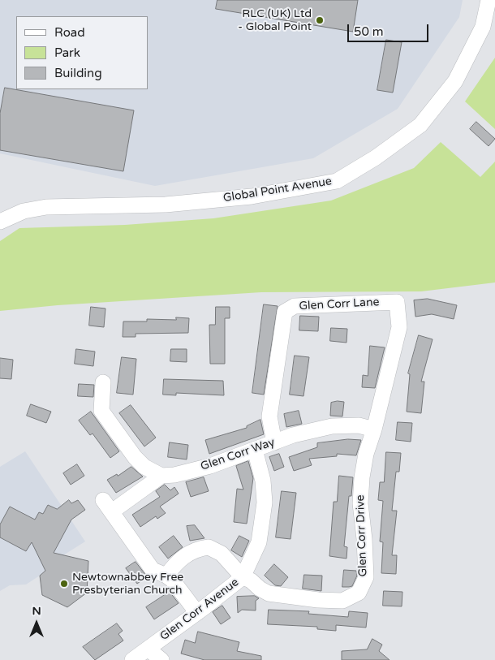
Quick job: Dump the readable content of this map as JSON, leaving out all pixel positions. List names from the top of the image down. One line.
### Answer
{"streets":{"street":["Global Point Avenue","Glen Corr Lane","Glen Corr Way","Glen Corr Drive","Glen Corr Avenue"]},"crossings":[["Glen Corr Lane","Glen Corr Way"],["Glen Corr Lane","Glen Corr Drive"],["Glen Corr Way","Glen Corr Drive"],["Glen Corr Way","Glen Corr Avenue"],["Glen Corr Drive","Glen Corr Avenue"]],"places":["RLC (UK) Ltd - Global Point","Newtownabbey Free Presbyterian Church"],"legend":["Road","Park","Building"],"scale_bar":"50 m","north":"top"}
